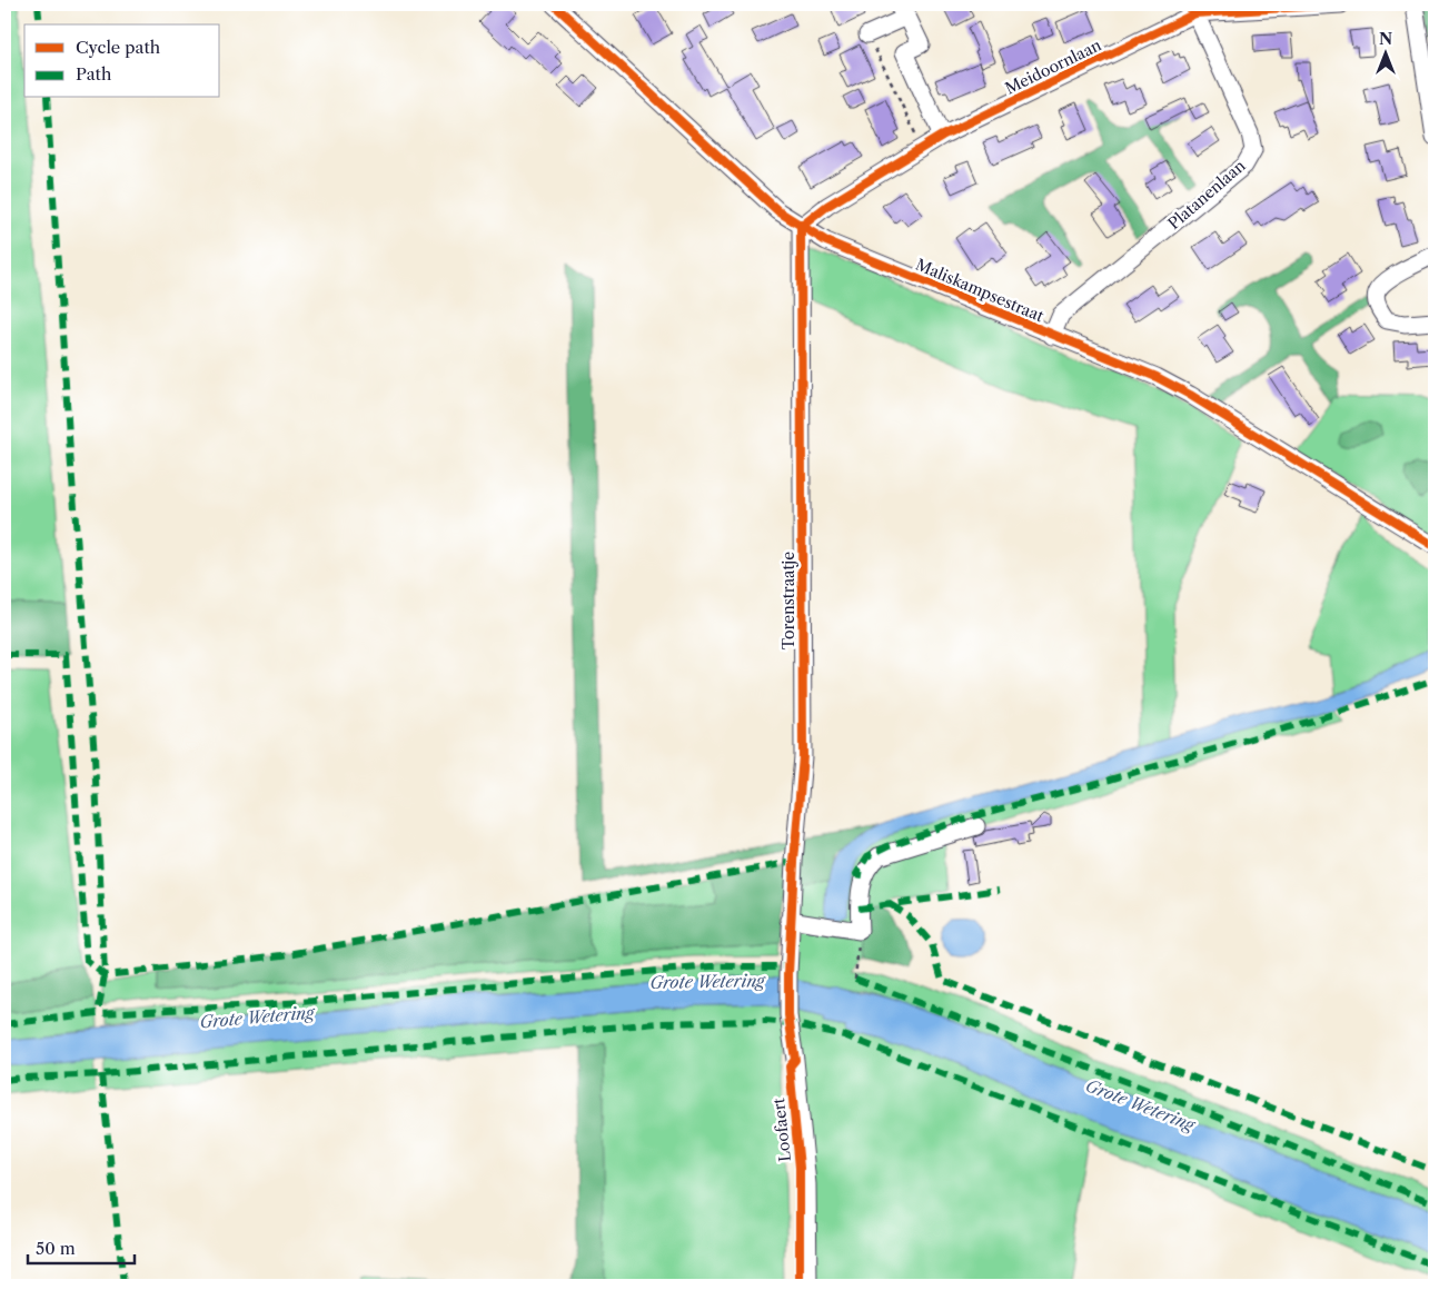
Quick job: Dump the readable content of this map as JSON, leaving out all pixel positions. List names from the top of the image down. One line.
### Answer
{"streets":{"street":["Meidoornlaan","Platanenlaan","Maliskampsestraat","Torenstraatje","Loofaert"]},"crossings":[["Meidoornlaan","Platanenlaan"],["Meidoornlaan","Maliskampsestraat"],["Meidoornlaan","Torenstraatje"],["Platanenlaan","Maliskampsestraat"],["Maliskampsestraat","Torenstraatje"],["Torenstraatje","Loofaert"]],"water":["Grote Wetering"],"legend":["Cycle path","Path"],"scale_bar":"50 m","north":"top"}
